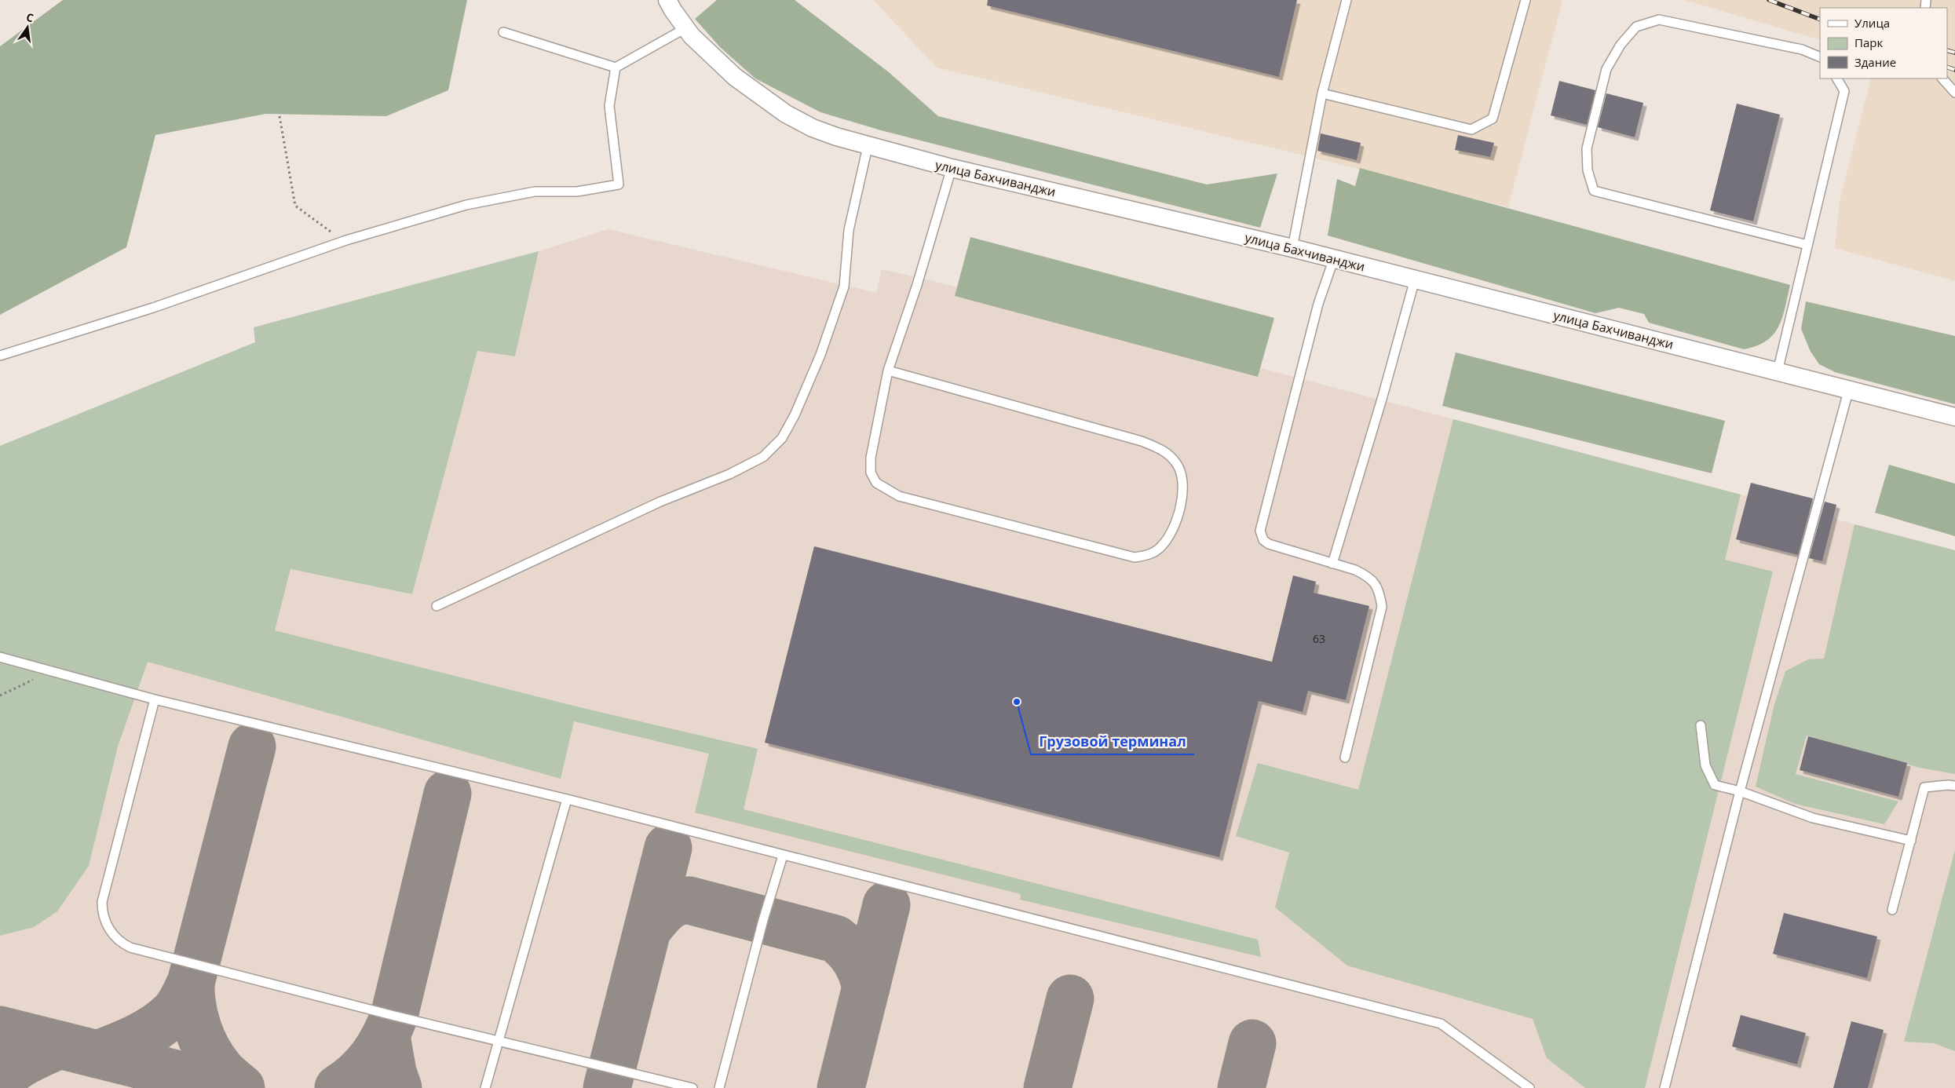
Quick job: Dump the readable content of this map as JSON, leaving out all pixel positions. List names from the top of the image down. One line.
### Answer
{"streets":{"street":["улица Бахчиванджи"]},"places":["Грузовой терминал"],"house_numbers":["63"],"legend":["Улица","Парк","Здание"],"north":"top"}
